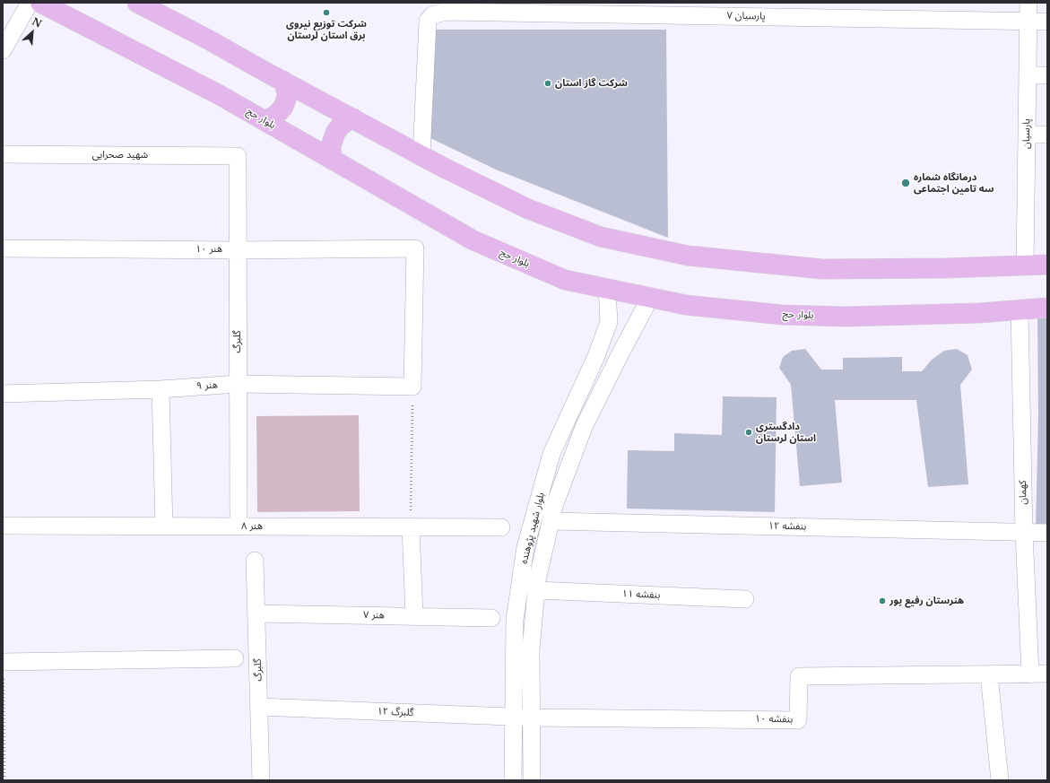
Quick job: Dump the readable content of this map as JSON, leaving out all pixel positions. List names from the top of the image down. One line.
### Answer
{"streets":{"main road":["بلوار حج"],"street":["پارسیان ۷","پارسیان","شهید صحرایی","هنر ۱۰","گلبرگ","هنر ۹","کهمان","هنر ۸","بنفشه ۱۲","بلوار شهید پژوهنده","بنفشه ۱۱","هنر ۷","گلبرگ ۱۲","بنفشه ۱۰"]},"crossings":[["پارسیان ۷","پارسیان"],["بلوار حج","کهمان"],["بلوار حج","بلوار شهید پژوهنده"],["شهید صحرایی","گلبرگ"],["هنر ۱۰","گلبرگ"],["هنر ۱۰","هنر ۹"],["گلبرگ","هنر ۹"],["گلبرگ","هنر ۸"],["گلبرگ","هنر ۷"],["گلبرگ","گلبرگ ۱۲"],["کهمان","بنفشه ۱۲"],["کهمان","بنفشه ۱۰"],["بنفشه ۱۲","بلوار شهید پژوهنده"],["بلوار شهید پژوهنده","بنفشه ۱۱"],["بلوار شهید پژوهنده","گلبرگ ۱۲"],["بلوار شهید پژوهنده","بنفشه ۱۰"],["گلبرگ ۱۲","بنفشه ۱۰"]],"places":["شرکت توزیع نیروی برق استان لرستان","شرکت گاز استان","درمانگاه شماره سه تامین اجتماعی","دادگستری استان لرستان","هنرستان رفیع پور"],"north":"top right"}
